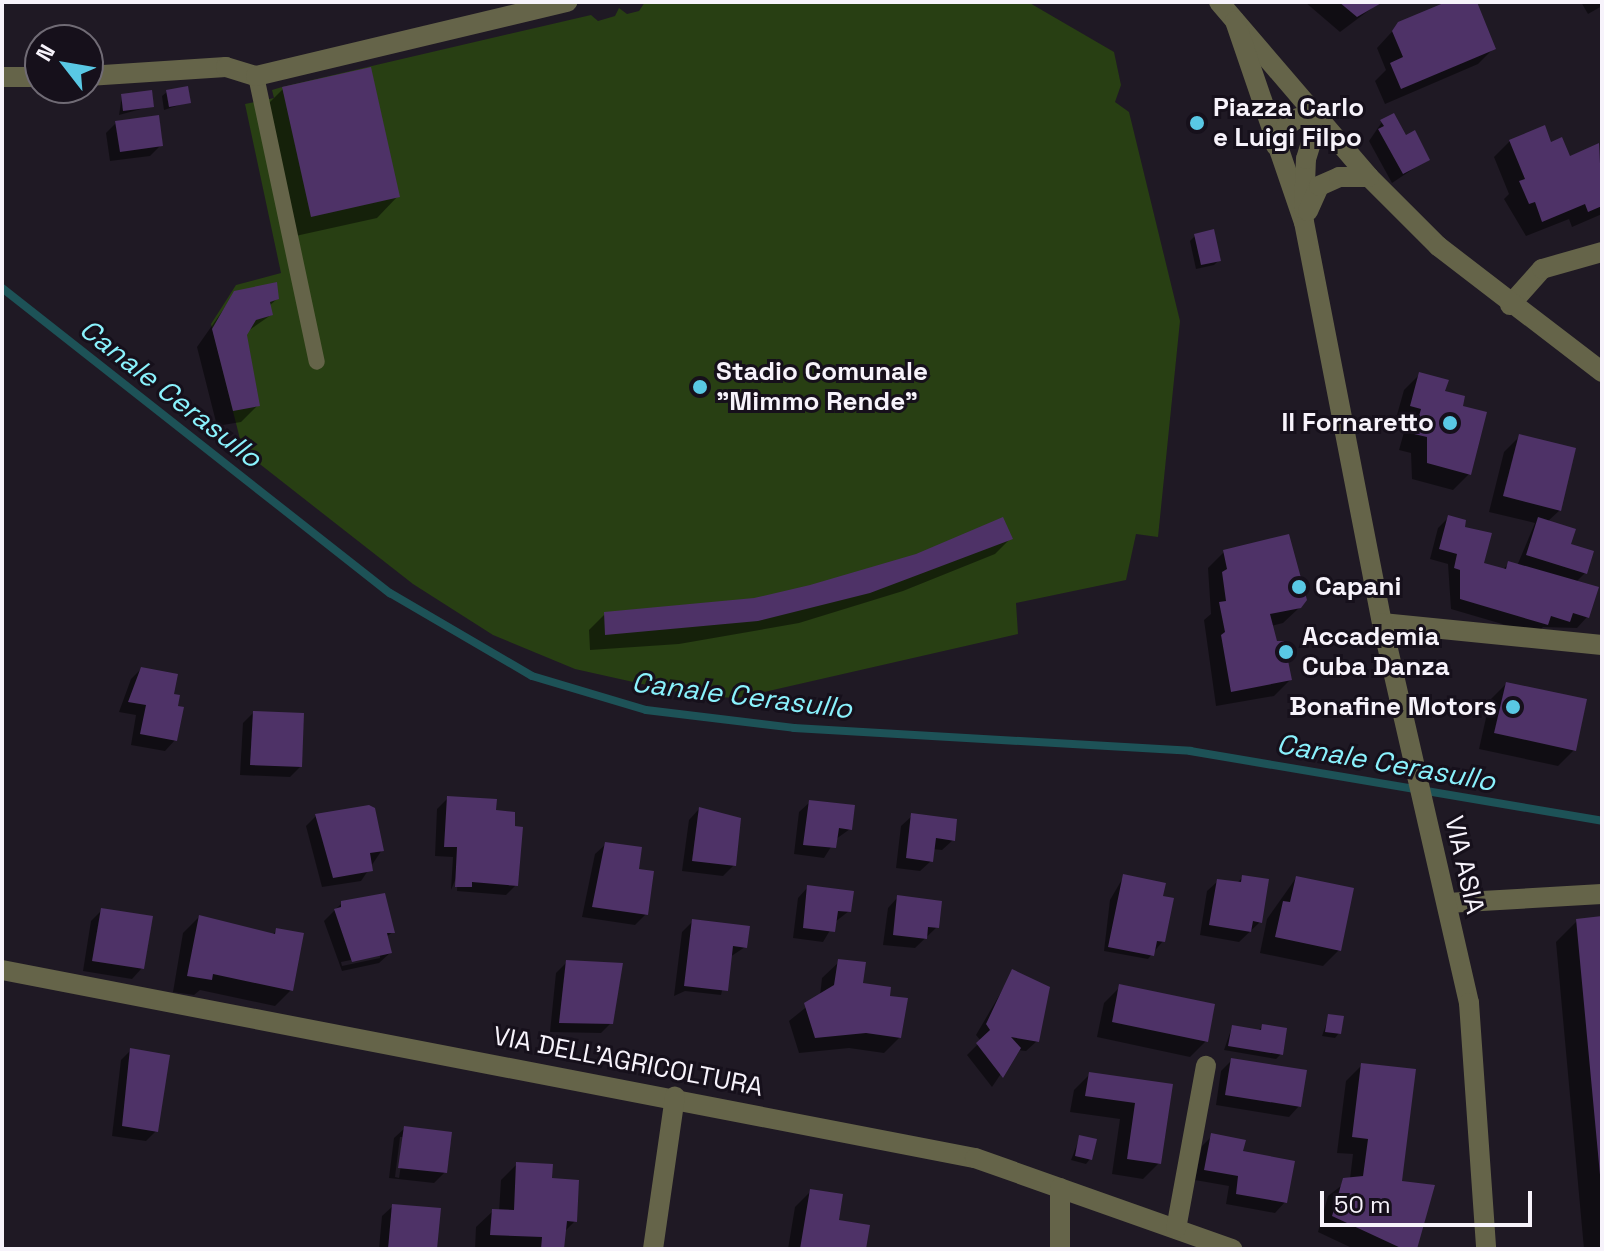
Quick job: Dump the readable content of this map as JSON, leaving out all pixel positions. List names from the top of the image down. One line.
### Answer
{"streets":{"street":["VIA ASIA","VIA DELL'AGRICOLTURA"]},"water":["Canale Cerasullo"],"places":["Piazza Carlo e Luigi Filpo","Stadio Comunale \"Mimmo Rende\"","Il Fornaretto","Capani","Accademia Cuba Danza","Bonafine Motors"],"scale_bar":"50 m","north":"top left"}
